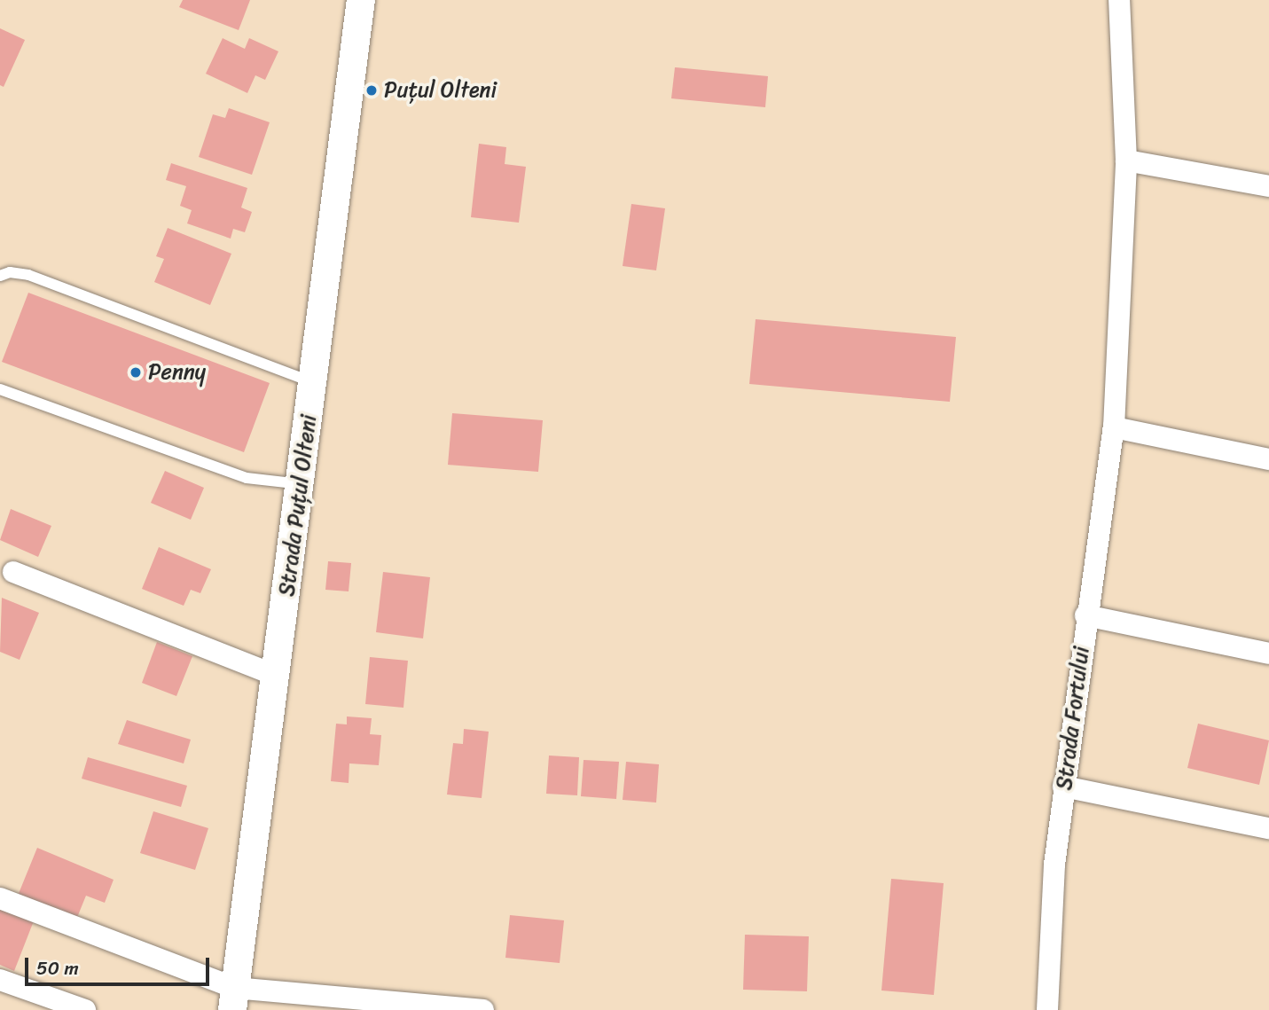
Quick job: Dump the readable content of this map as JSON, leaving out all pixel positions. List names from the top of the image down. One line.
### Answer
{"streets":{"street":["Strada Puțul Olteni","Strada Fortului"]},"places":["Puțul Olteni","Penny"],"scale_bar":"50 m"}
